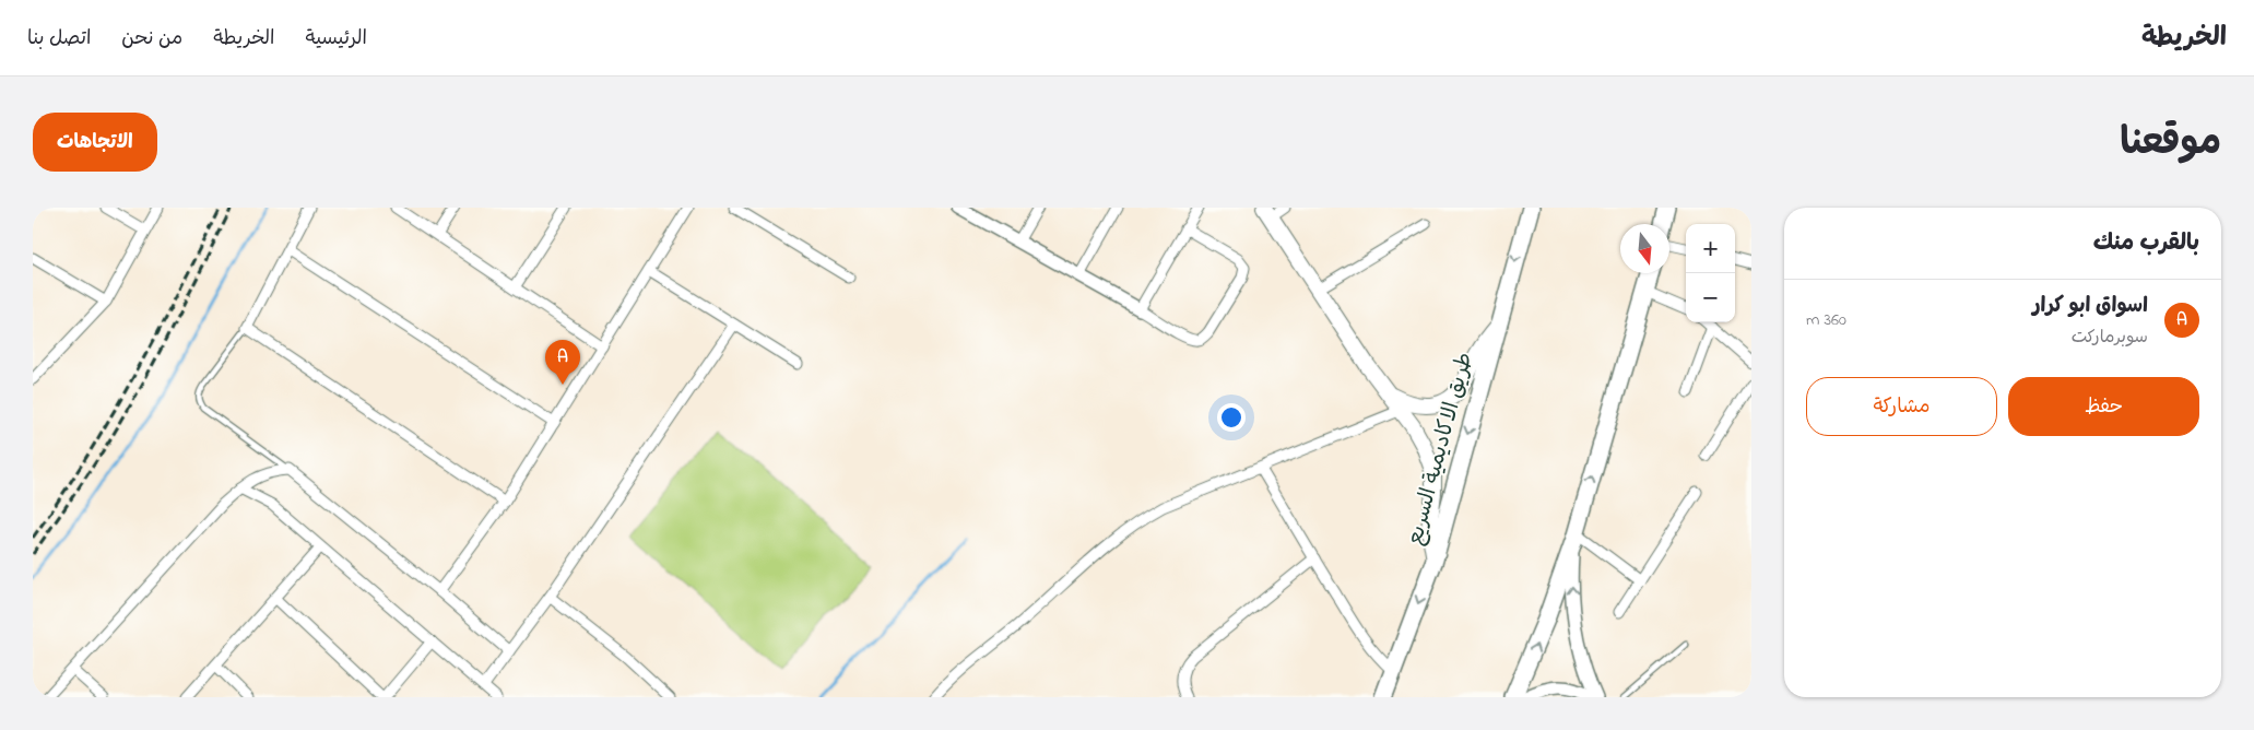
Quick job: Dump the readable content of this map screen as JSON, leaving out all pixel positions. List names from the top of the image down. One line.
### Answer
{"streets":{"highway":["طريق الاكاديمية السريع"]},"north":"bottom","page":{"header":"الخريطة","nav":["الرئيسية","الخريطة","من نحن","اتصل بنا"],"title":"موقعنا","buttons":["الاتجاهات",["حفظ","مشاركة"]],"heading":"بالقرب منك","map_buttons":["+","−"],"list":[{"mark":"A","name":"اسواق ابو كرار","note":"سوبرماركت","value":"360 m"}],"pins":"A"}}
